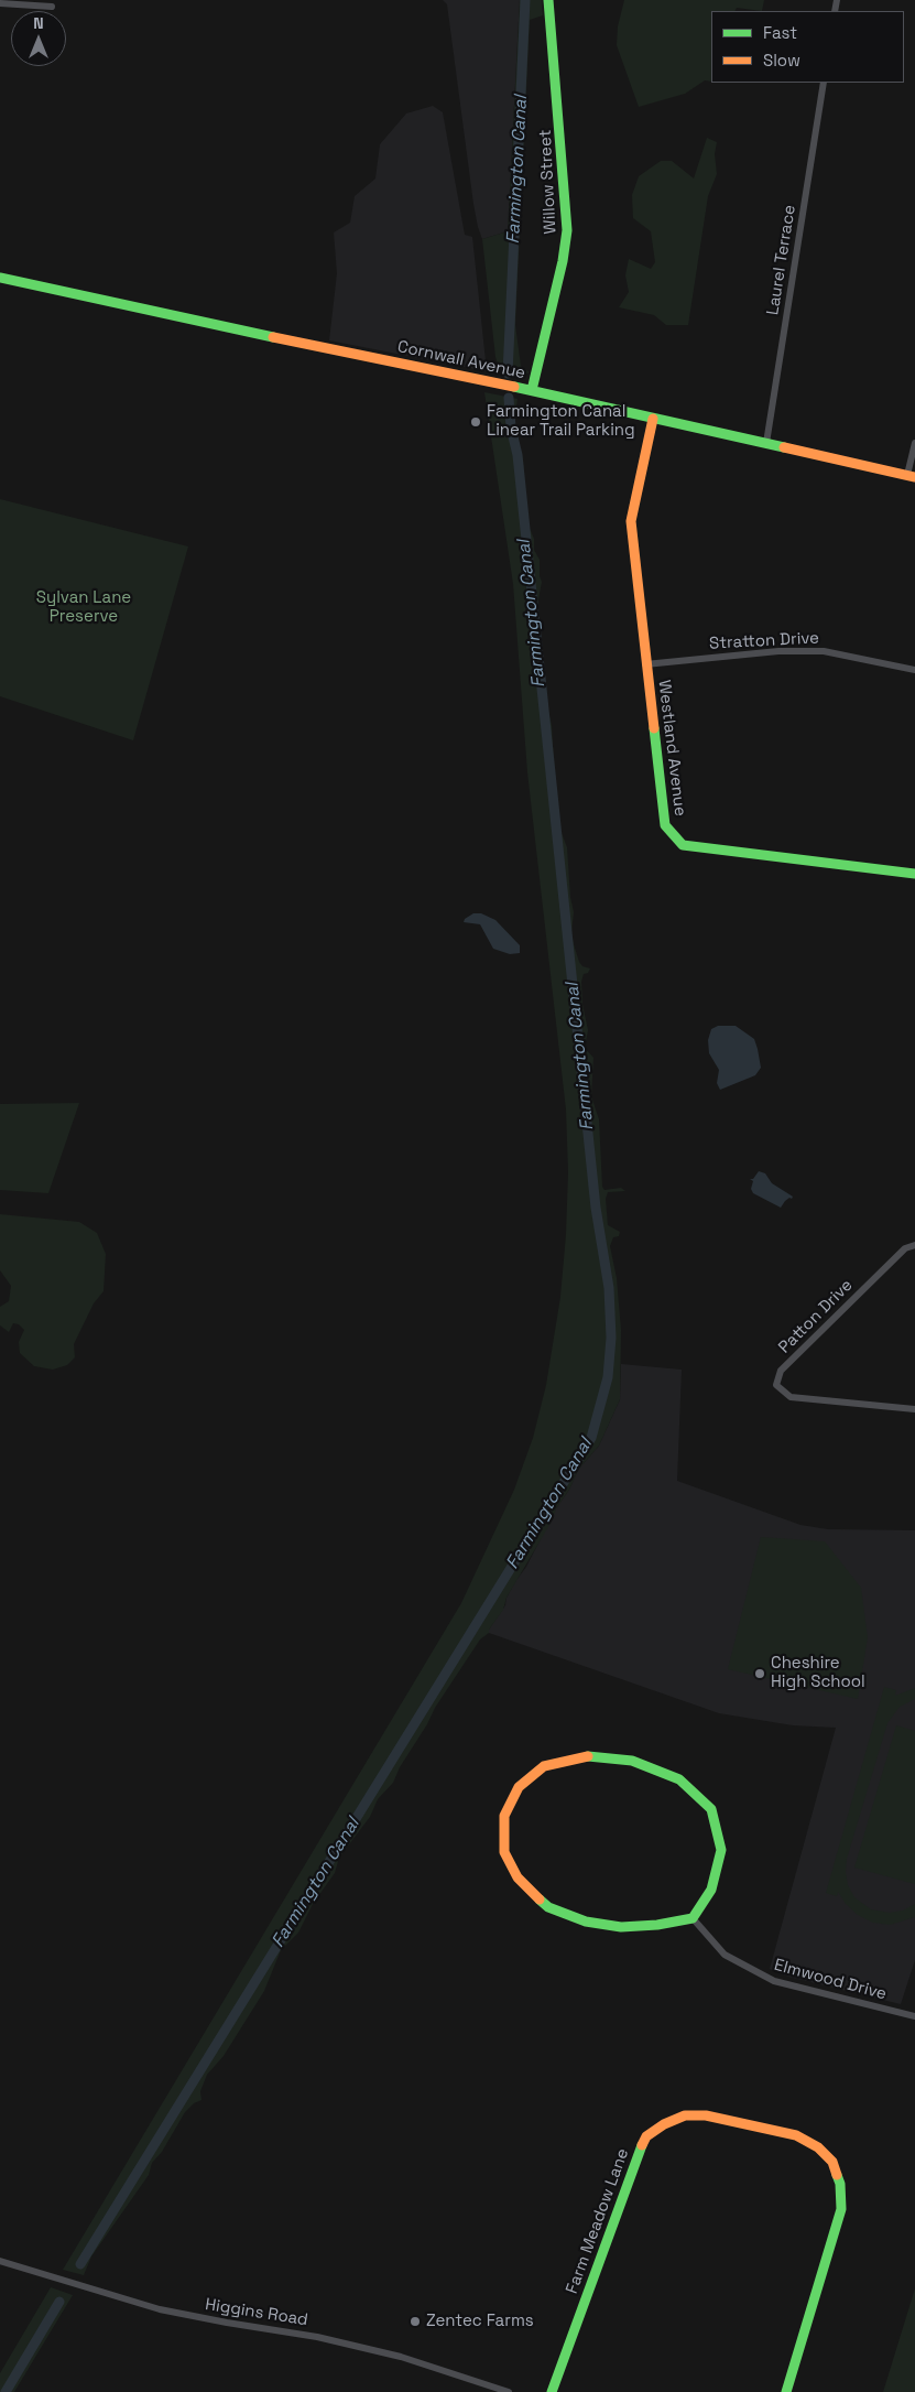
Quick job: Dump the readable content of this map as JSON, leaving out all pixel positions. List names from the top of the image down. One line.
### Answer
{"streets":{"street":["Willow Street","Laurel Terrace","Cornwall Avenue","Stratton Drive","Westland Avenue","Patton Drive","Elmwood Drive","Farm Meadow Lane","Higgins Road"]},"crossings":[["Willow Street","Cornwall Avenue"],["Laurel Terrace","Cornwall Avenue"],["Cornwall Avenue","Westland Avenue"],["Stratton Drive","Westland Avenue"]],"water":["Farmington Canal"],"parks":["Sylvan Lane Preserve"],"places":["Farmington Canal Linear Trail Parking","Cheshire High School","Zentec Farms"],"legend":["Fast","Slow"],"north":"top"}
